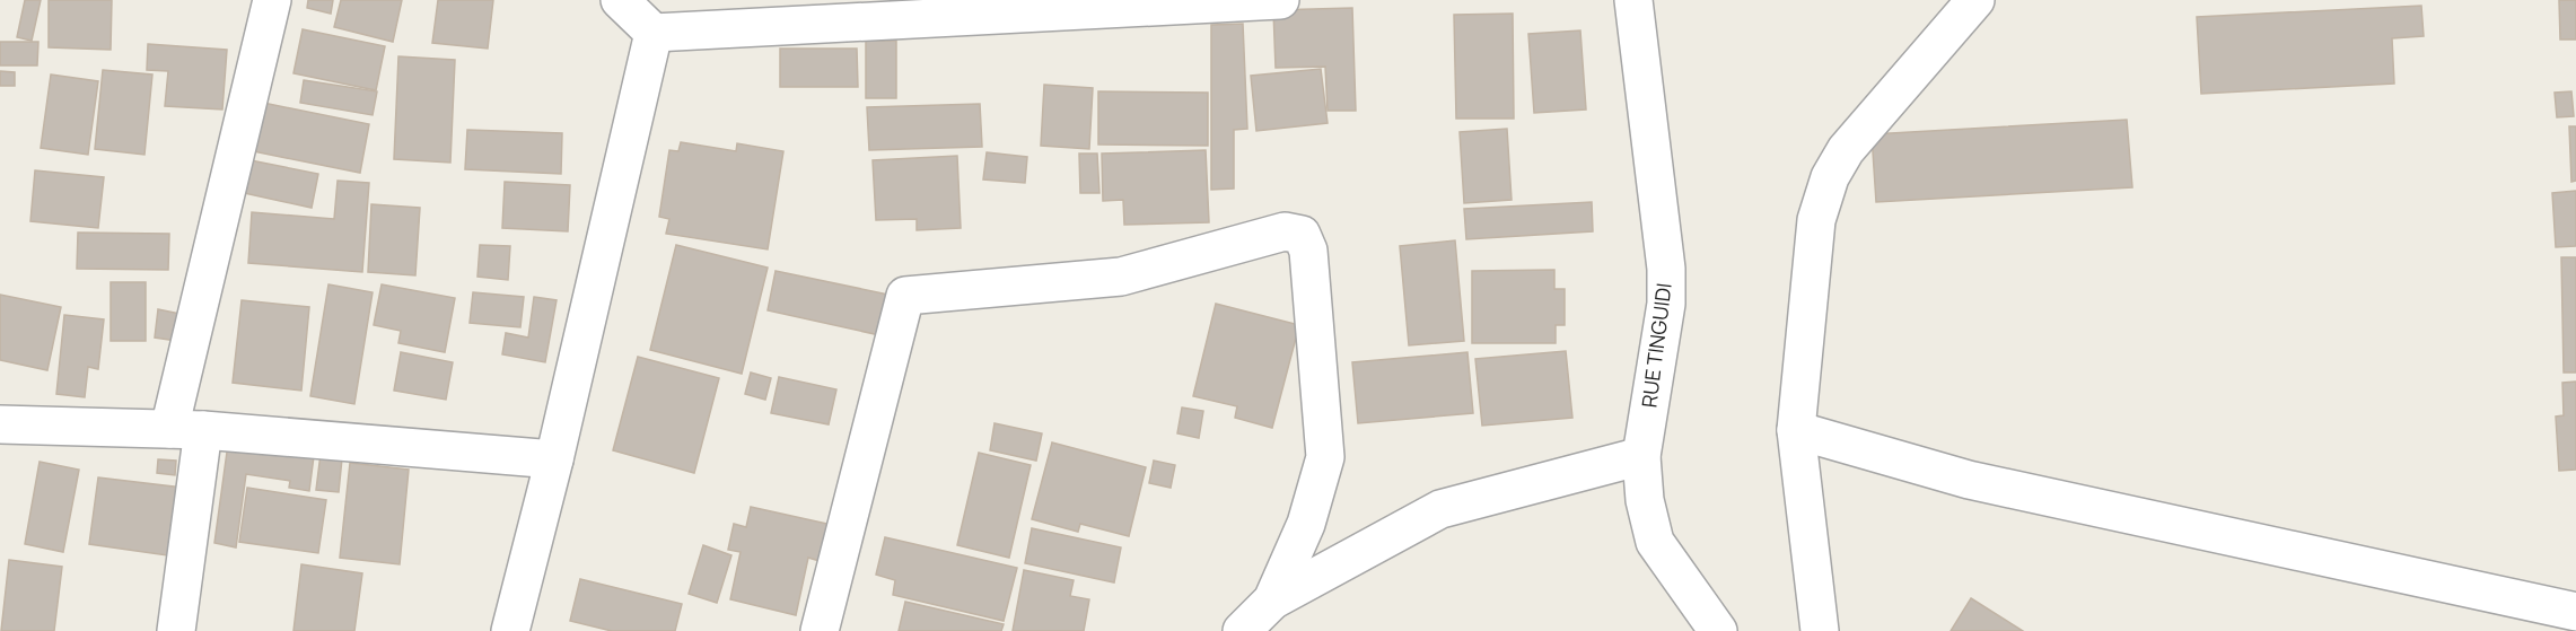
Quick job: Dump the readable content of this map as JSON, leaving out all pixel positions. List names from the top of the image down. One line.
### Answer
{"streets":{"street":["RUE TINGUIDI"]}}
